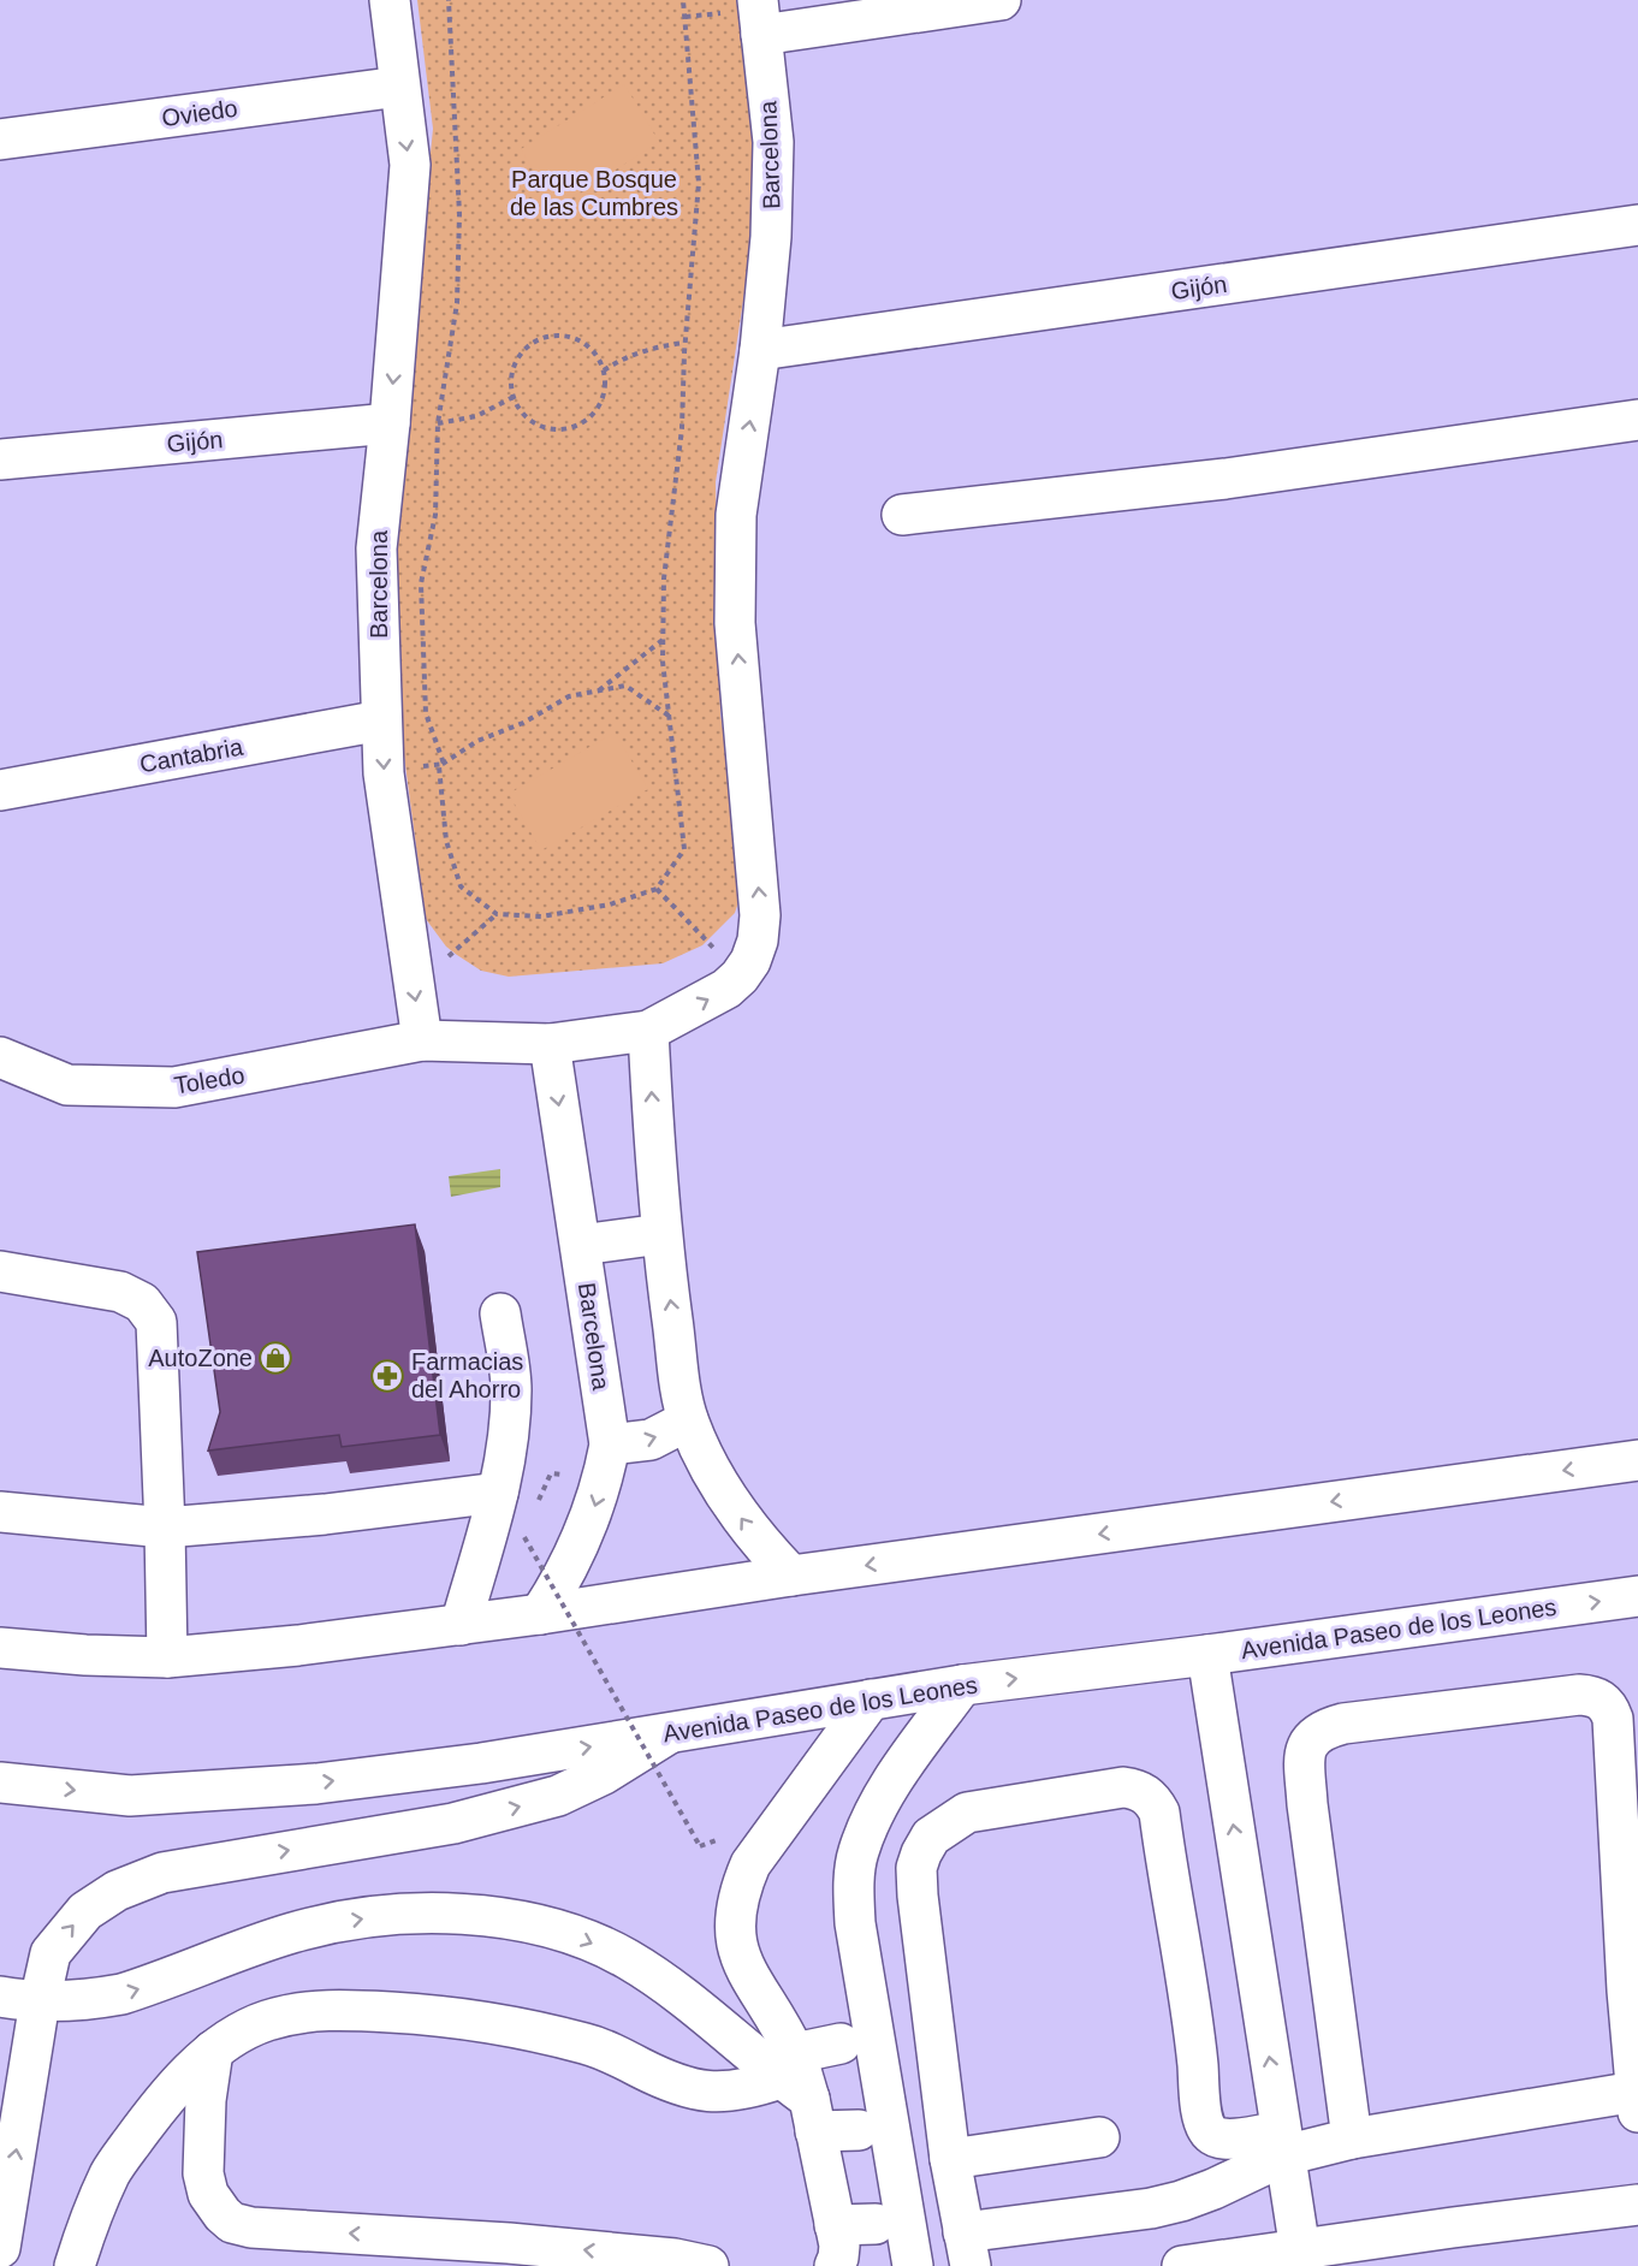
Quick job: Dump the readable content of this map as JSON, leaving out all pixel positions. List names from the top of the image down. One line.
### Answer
{"streets":{"street":["Oviedo","Barcelona","Gijón","Cantabria","Toledo","Avenida Paseo de los Leones"]},"crossings":[["Oviedo","Barcelona"],["Barcelona","Gijón"],["Barcelona","Cantabria"],["Barcelona","Toledo"]],"parks":["Parque Bosque de las Cumbres"],"places":{"shop":["AutoZone"],"pharmacy":["Farmacias del Ahorro"]}}
